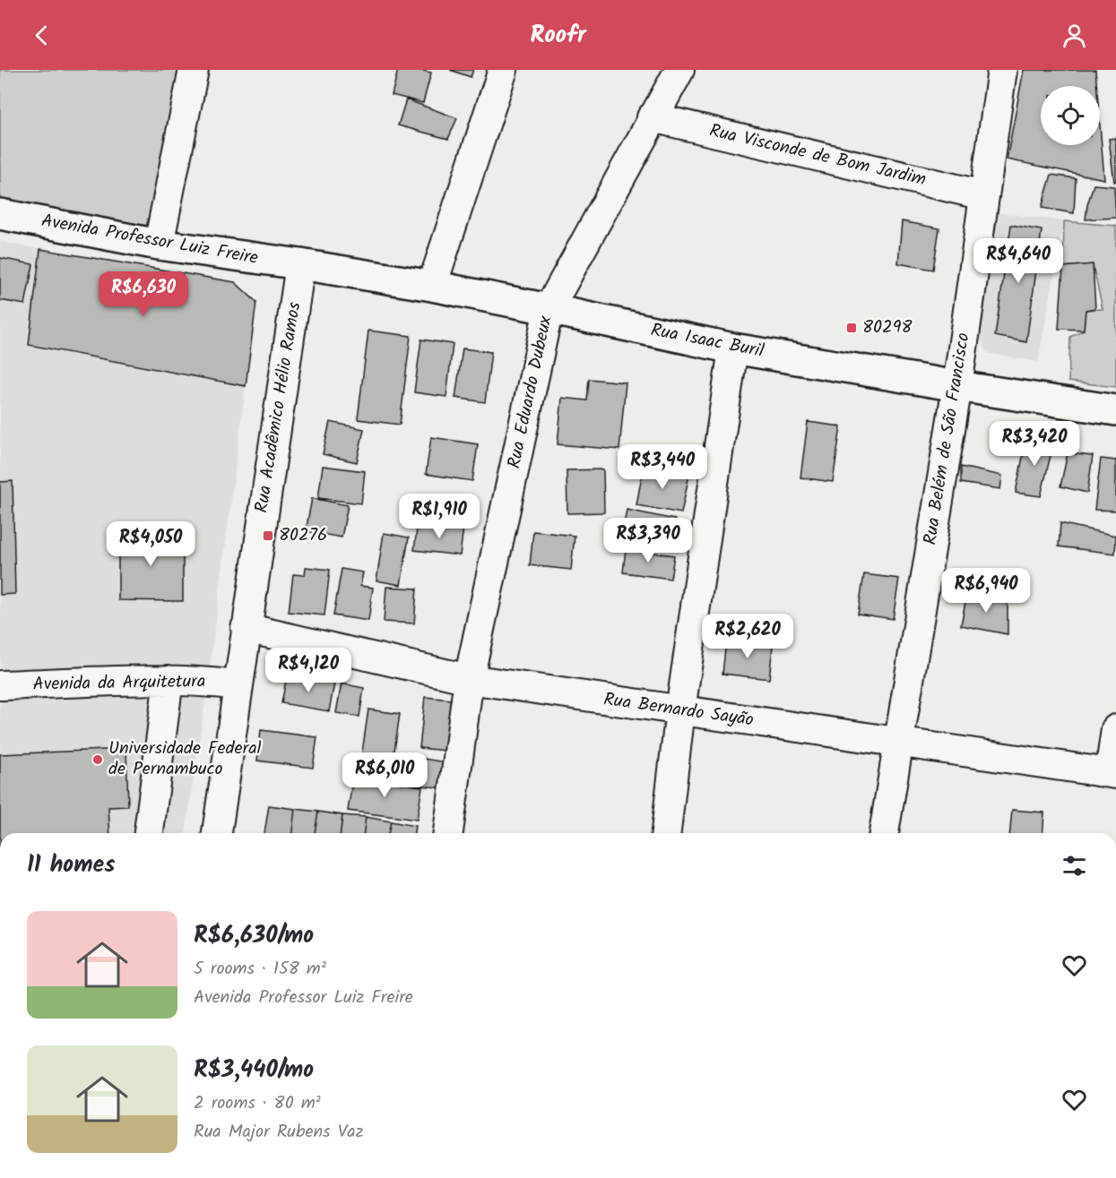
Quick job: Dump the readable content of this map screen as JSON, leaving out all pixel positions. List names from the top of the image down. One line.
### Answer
{"streets":{"main road":["Avenida Professor Luiz Freire","Rua Isaac Buril"],"street":["Rua Visconde de Bom Jardim","Rua Eduardo Dubeux","Rua Acadêmico Hélio Ramos","Rua Belém de São Francisco","Avenida da Arquitetura","Rua Bernardo Sayão"]},"crossings":[["Rua Visconde de Bom Jardim","Rua Eduardo Dubeux"],["Rua Visconde de Bom Jardim","Rua Belém de São Francisco"],["Avenida Professor Luiz Freire","Rua Isaac Buril"],["Avenida Professor Luiz Freire","Rua Acadêmico Hélio Ramos"],["Rua Isaac Buril","Rua Eduardo Dubeux"],["Rua Isaac Buril","Rua Acadêmico Hélio Ramos"],["Rua Isaac Buril","Rua Belém de São Francisco"],["Rua Eduardo Dubeux","Rua Bernardo Sayão"],["Rua Acadêmico Hélio Ramos","Avenida da Arquitetura"],["Rua Acadêmico Hélio Ramos","Rua Bernardo Sayão"],["Rua Belém de São Francisco","Rua Bernardo Sayão"]],"places":{"transit":["80298","80276"],"other":["Universidade Federal de Pernambuco"]},"page":{"header":"Roofr","price":["R$4,640","R$6,630","R$3,420","R$3,440","R$1,910","R$3,390","R$4,050","R$6,940","R$2,620","R$4,120","R$6,010"],"heading":"11 homes","list":[{"name":"R$6,630/mo","note":"5 rooms · 158 m² · Avenida Professor Luiz Freire"},{"name":"R$3,440/mo","note":"2 rooms · 80 m² · Rua Major Rubens Vaz"}]}}
